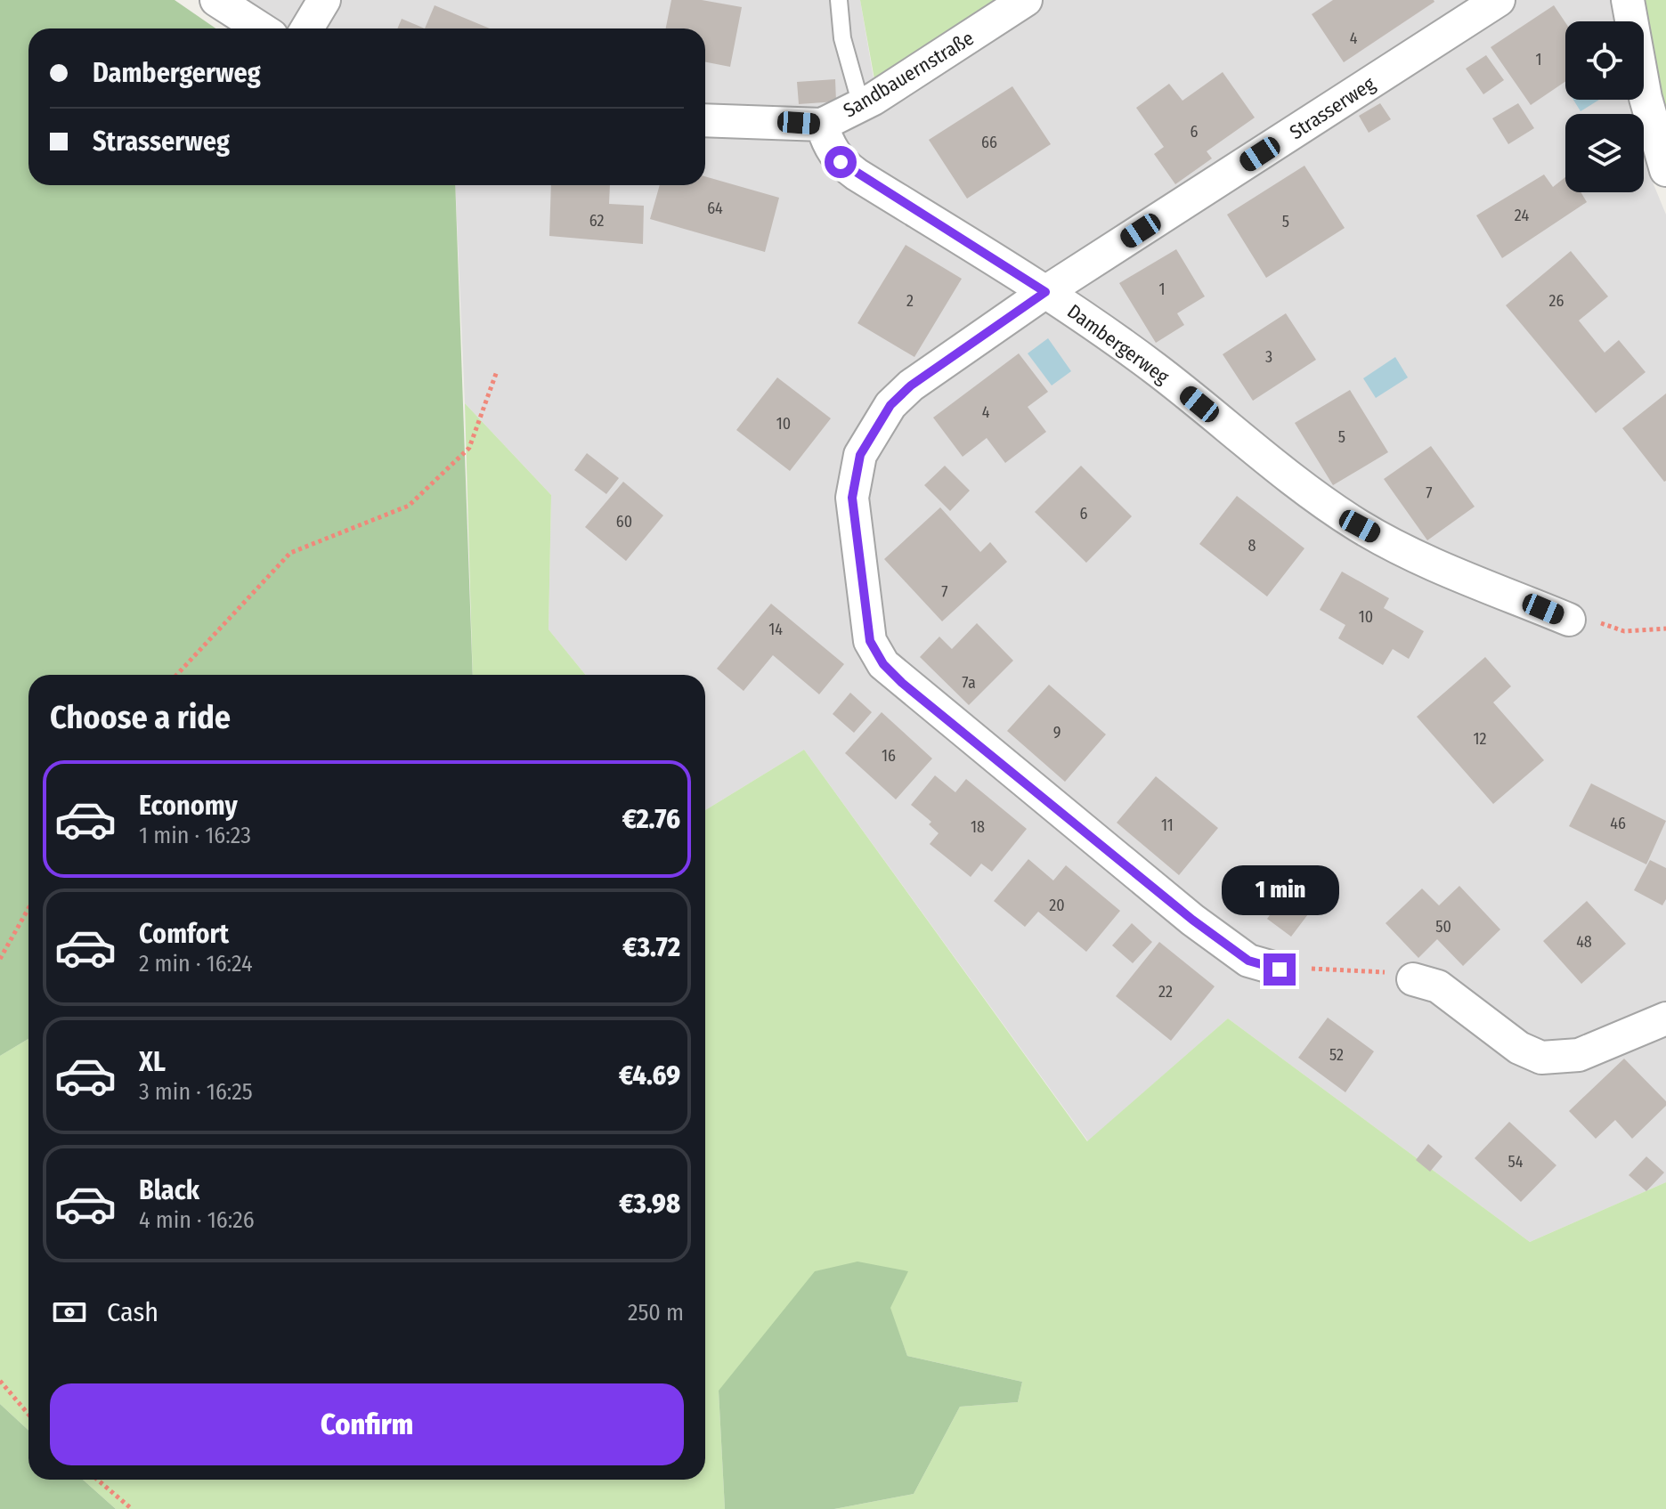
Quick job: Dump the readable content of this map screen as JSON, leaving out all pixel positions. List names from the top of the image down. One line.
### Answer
{"streets":{"street":["Sandbauernstraße","Strasserweg","Dambergerweg"]},"crossings":[["Sandbauernstraße","Dambergerweg"],["Strasserweg","Dambergerweg"]],"house_numbers":["4","1","6","66","64","24","62","5","1","2","26","3","4","10","5","7","6","60","8","7","10","14","7a","9","12","16","46","11","18","20","50","48","22","52","54"],"page":{"banner":["Dambergerweg","Strasserweg"],"heading":"Choose a ride","list":[{"name":"Economy","note":"1 min · 16:23","value":"€2.76"},{"name":"Comfort","note":"2 min · 16:24","value":"€3.72"},{"name":"XL","note":"3 min · 16:25","value":"€4.69"},{"name":"Black","note":"4 min · 16:26","value":"€3.98"}],"bubble":"1 min","pay":["Cash","250 m"],"buttons":"Confirm"}}
